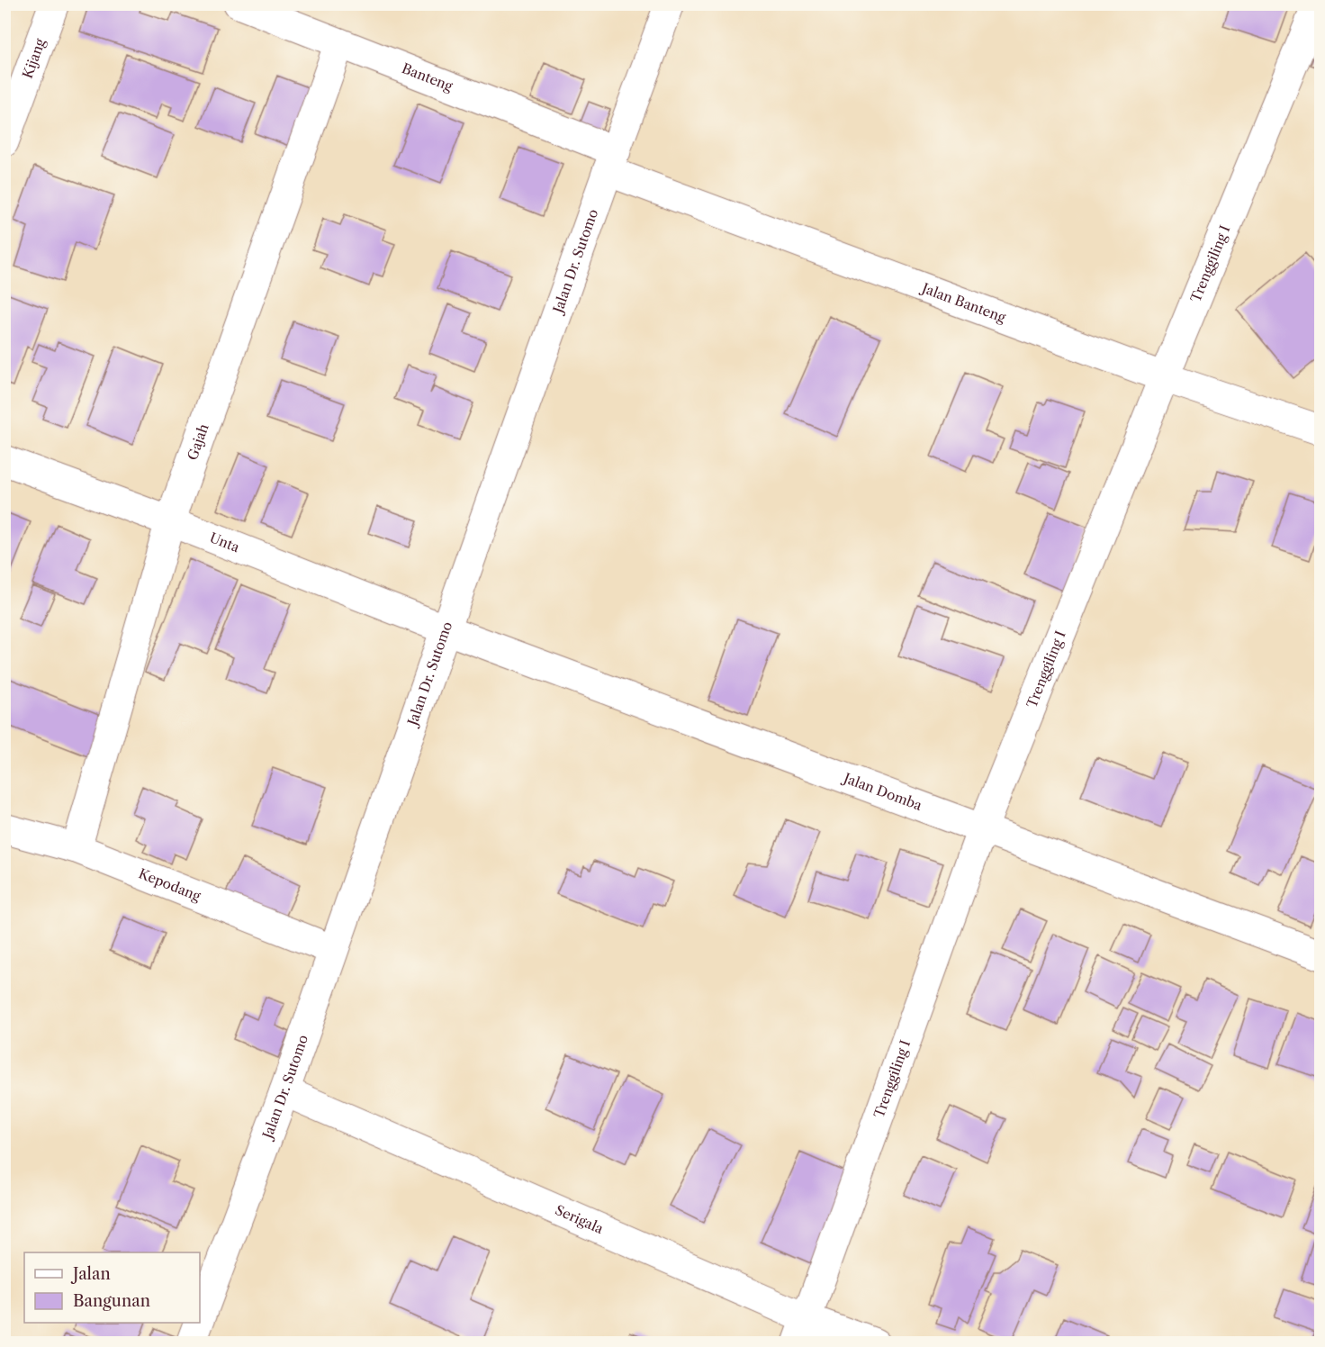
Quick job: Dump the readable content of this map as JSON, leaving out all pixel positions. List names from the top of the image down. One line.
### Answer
{"streets":{"street":["Kijang","Banteng","Jalan Dr. Sutomo","Trenggiling I","Jalan Banteng","Gajah","Unta","Jalan Domba","Kepodang","Serigala"]},"crossings":[["Banteng","Jalan Dr. Sutomo"],["Banteng","Jalan Banteng"],["Banteng","Gajah"],["Jalan Dr. Sutomo","Jalan Banteng"],["Jalan Dr. Sutomo","Unta"],["Jalan Dr. Sutomo","Jalan Domba"],["Jalan Dr. Sutomo","Kepodang"],["Jalan Dr. Sutomo","Serigala"],["Trenggiling I","Jalan Banteng"],["Trenggiling I","Jalan Domba"],["Trenggiling I","Serigala"],["Gajah","Unta"],["Gajah","Kepodang"],["Unta","Jalan Domba"]],"legend":["Jalan","Bangunan"]}
